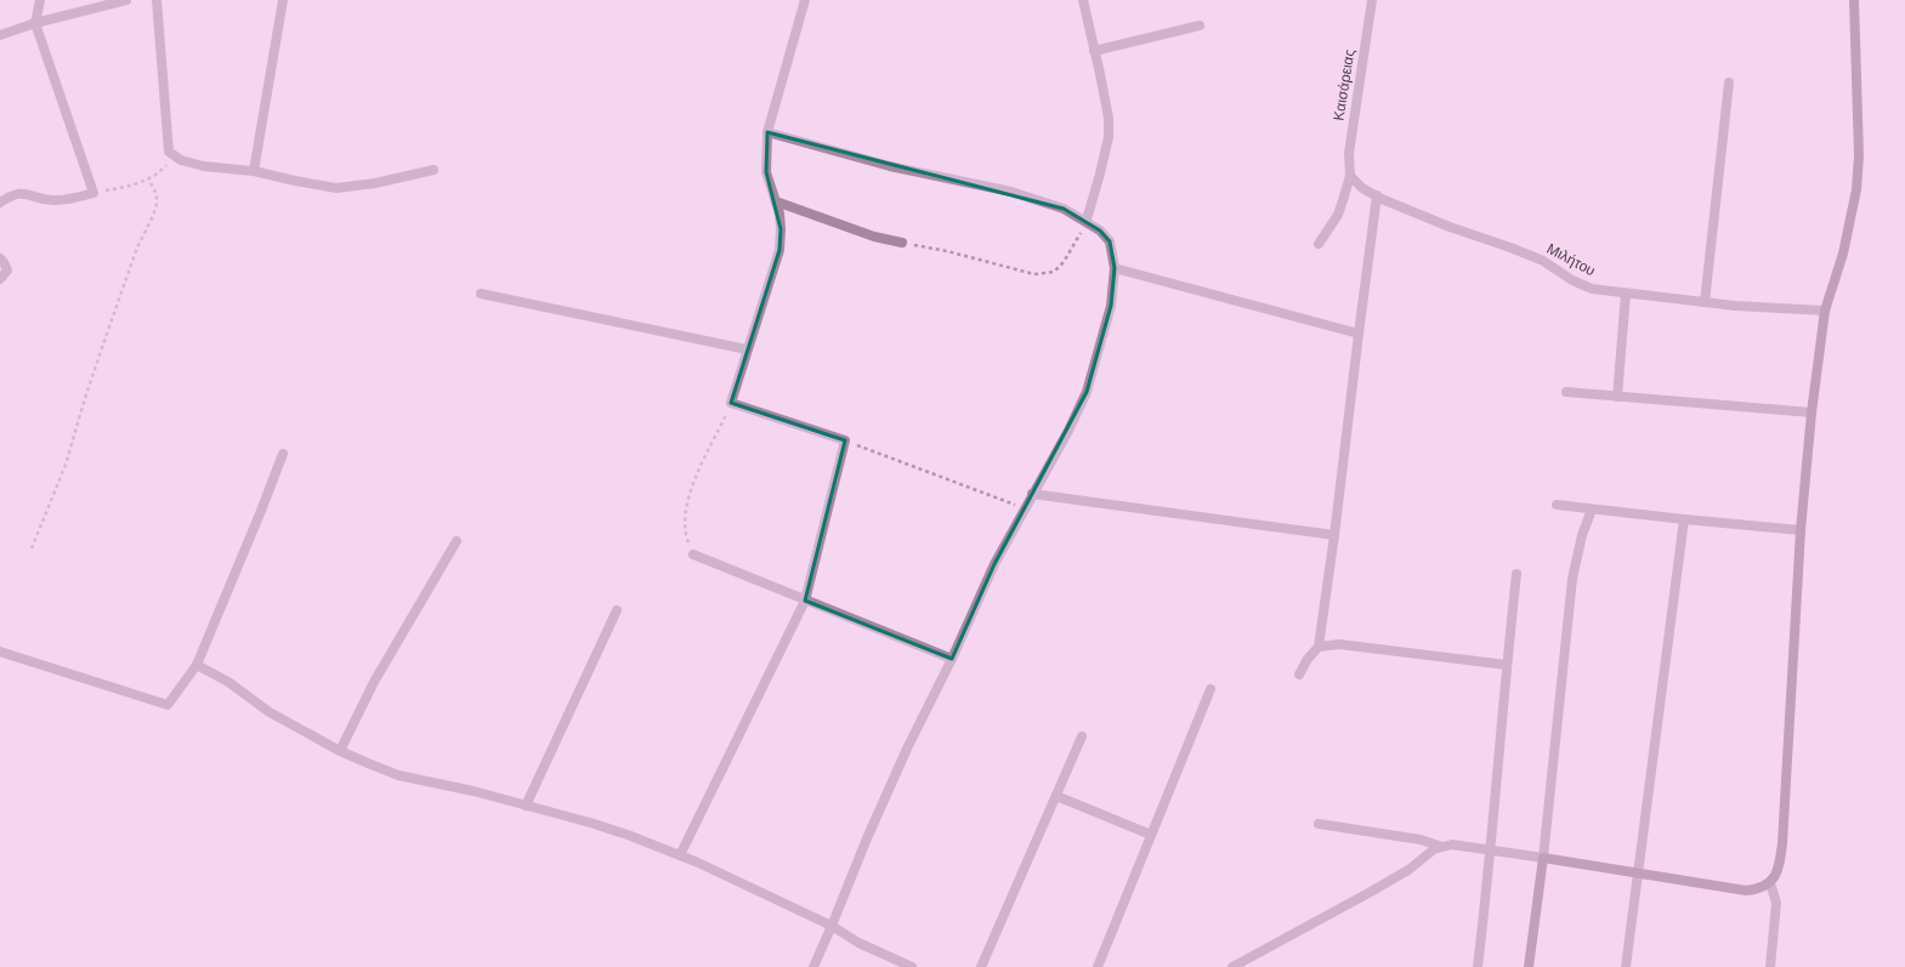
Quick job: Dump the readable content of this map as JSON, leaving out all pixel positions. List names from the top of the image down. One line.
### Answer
{"streets":{"street":["Καισάρειας","Μιλήτου"]},"crossings":[["Καισάρειας","Μιλήτου"]]}
